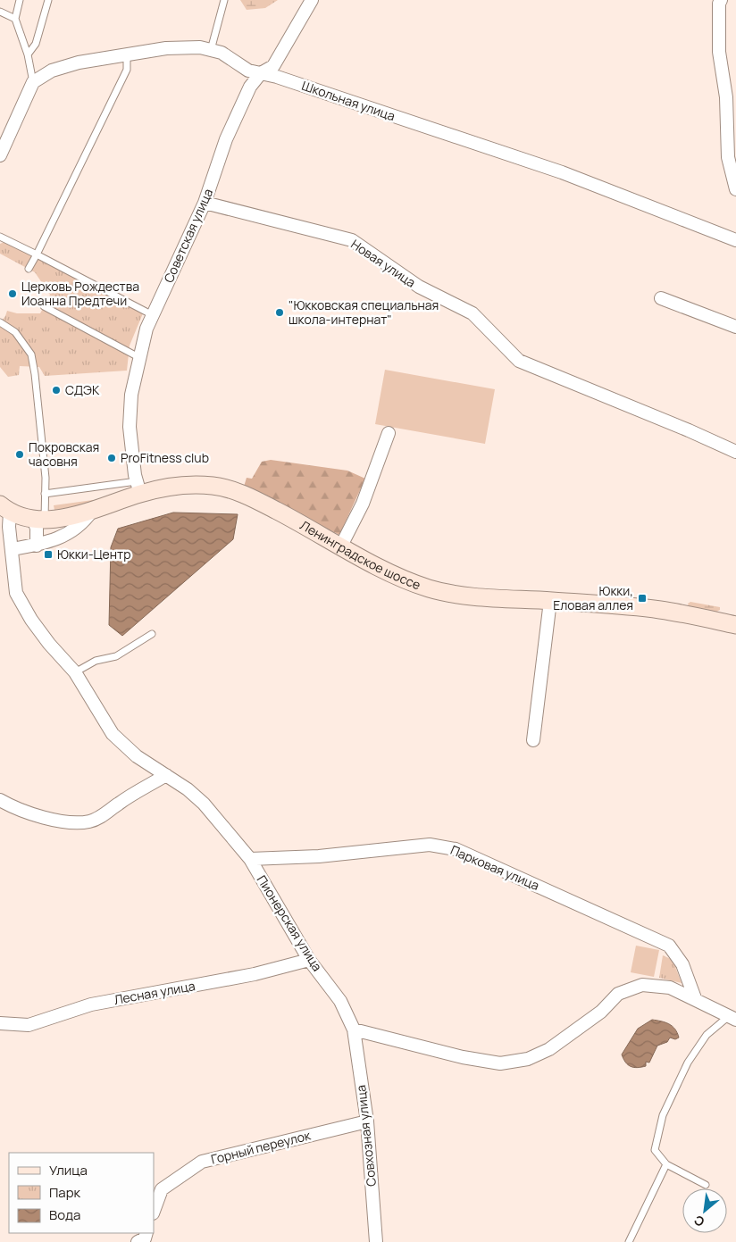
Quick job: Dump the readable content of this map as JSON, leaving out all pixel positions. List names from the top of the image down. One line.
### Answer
{"streets":{"main road":["Ленинградское шоссе"],"street":["Школьная улица","Советская улица","Новая улица","Парковая улица","Пионерская улица","Лесная улица","Совхозная улица","Горный переулок"]},"crossings":[["Школьная улица","Советская улица"],["Советская улица","Новая улица"],["Советская улица","Ленинградское шоссе"],["Ленинградское шоссе","Пионерская улица"],["Парковая улица","Пионерская улица"],["Пионерская улица","Лесная улица"],["Пионерская улица","Совхозная улица"],["Совхозная улица","Горный переулок"]],"places":{"other":["Церковь Рождества Иоанна Предтечи","\"Юкковская специальная школа-интернат\"","СДЭК","Покровская часовня","ProFitness club"],"transit":["Юкки-Центр","Юкки, Еловая аллея"]},"legend":["Улица","Парк","Вода"],"north":"bottom left"}
